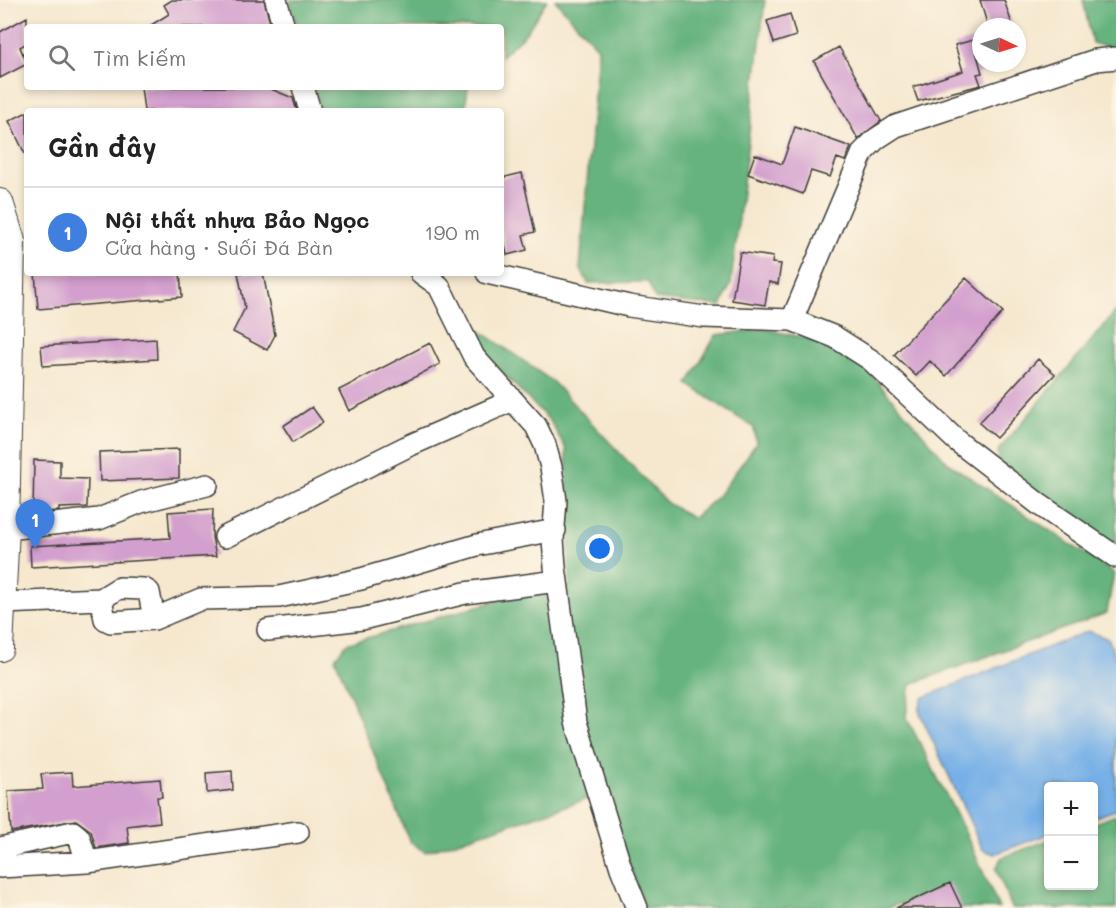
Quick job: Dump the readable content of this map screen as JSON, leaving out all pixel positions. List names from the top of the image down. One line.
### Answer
{"north":"right","page":{"search":"Tìm kiếm","heading":"Gần đây","list":[{"mark":"1","name":"Nội thất nhựa Bảo Ngọc","note":"Cửa hàng · Suối Đá Bàn","value":"190 m"}],"pins":"1","map_buttons":["+","−"]}}
